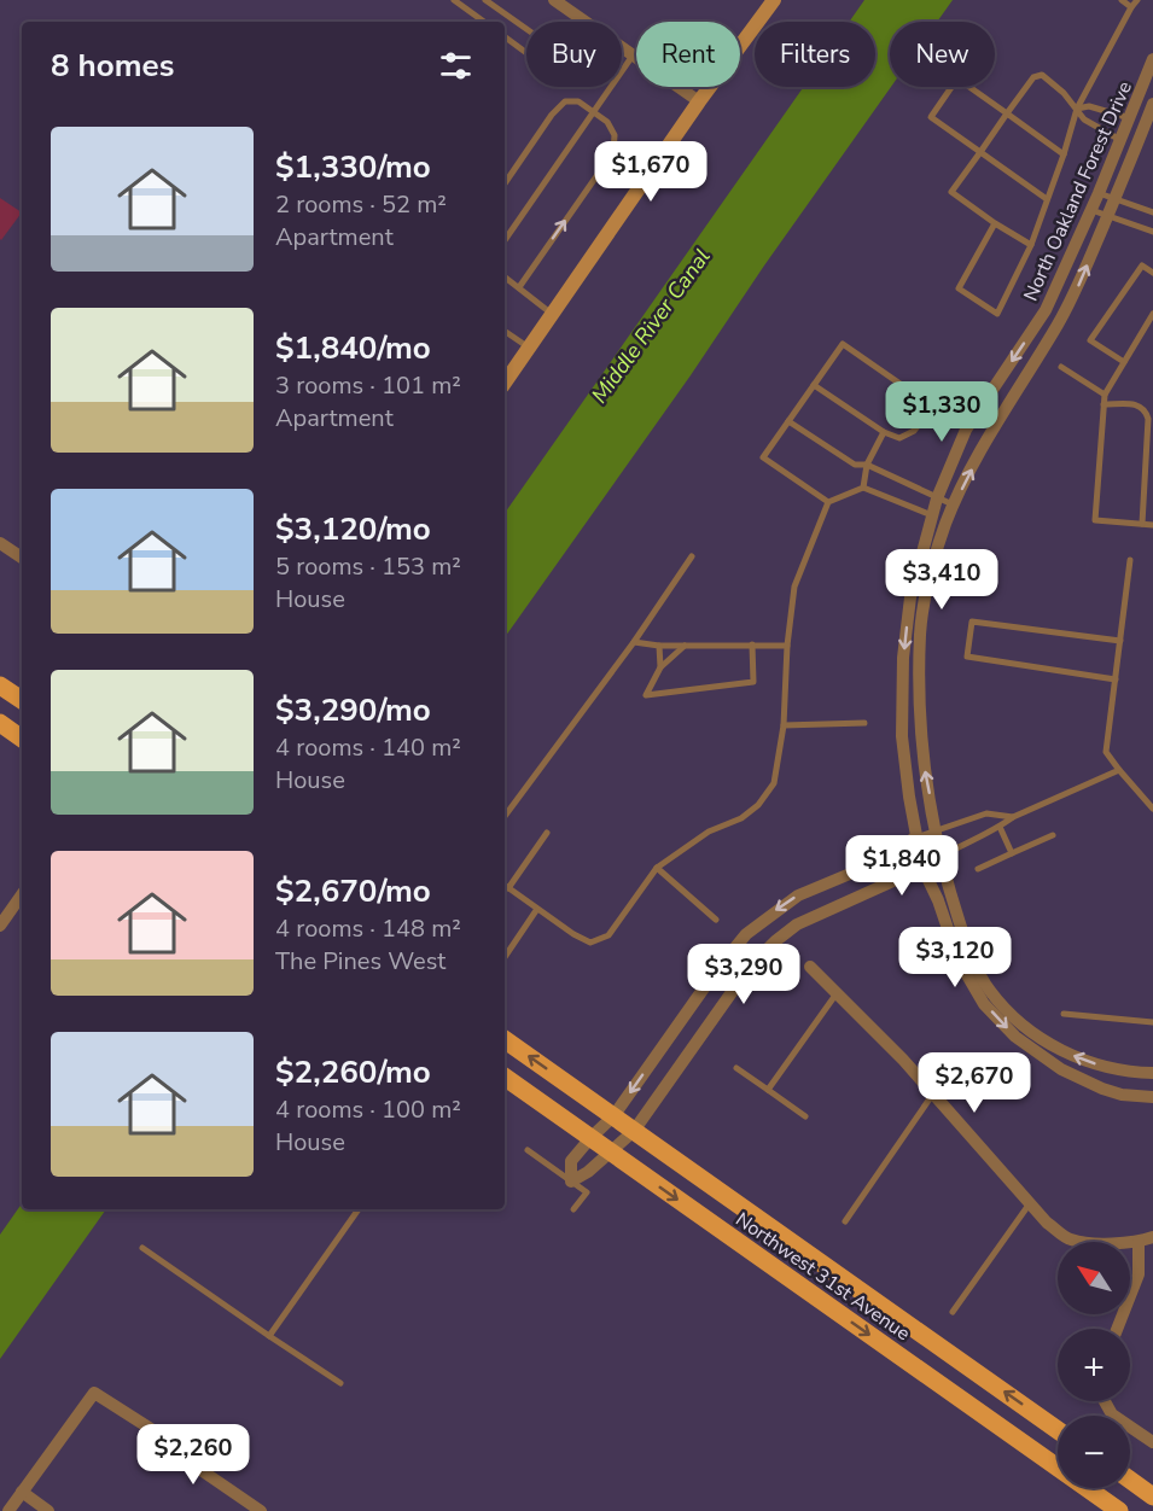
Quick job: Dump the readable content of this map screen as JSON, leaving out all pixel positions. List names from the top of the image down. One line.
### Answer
{"streets":{"main road":["Northwest 31st Avenue"],"street":["North Oakland Forest Drive"]},"water":["Middle River Canal"],"north":"top left","page":{"chip":["Buy","Rent","Filters","New"],"heading":"8 homes","list":[{"name":"$1,330/mo","note":"2 rooms · 52 m² · Apartment"},{"name":"$1,840/mo","note":"3 rooms · 101 m² · Apartment"},{"name":"$3,120/mo","note":"5 rooms · 153 m² · House"},{"name":"$3,290/mo","note":"4 rooms · 140 m² · House"},{"name":"$2,670/mo","note":"4 rooms · 148 m² · The Pines West"},{"name":"$2,260/mo","note":"4 rooms · 100 m² · House"}],"price":["$1,670","$1,330","$3,410","$1,840","$3,120","$3,290","$2,670","$2,260"],"map_buttons":["+","−"]}}
